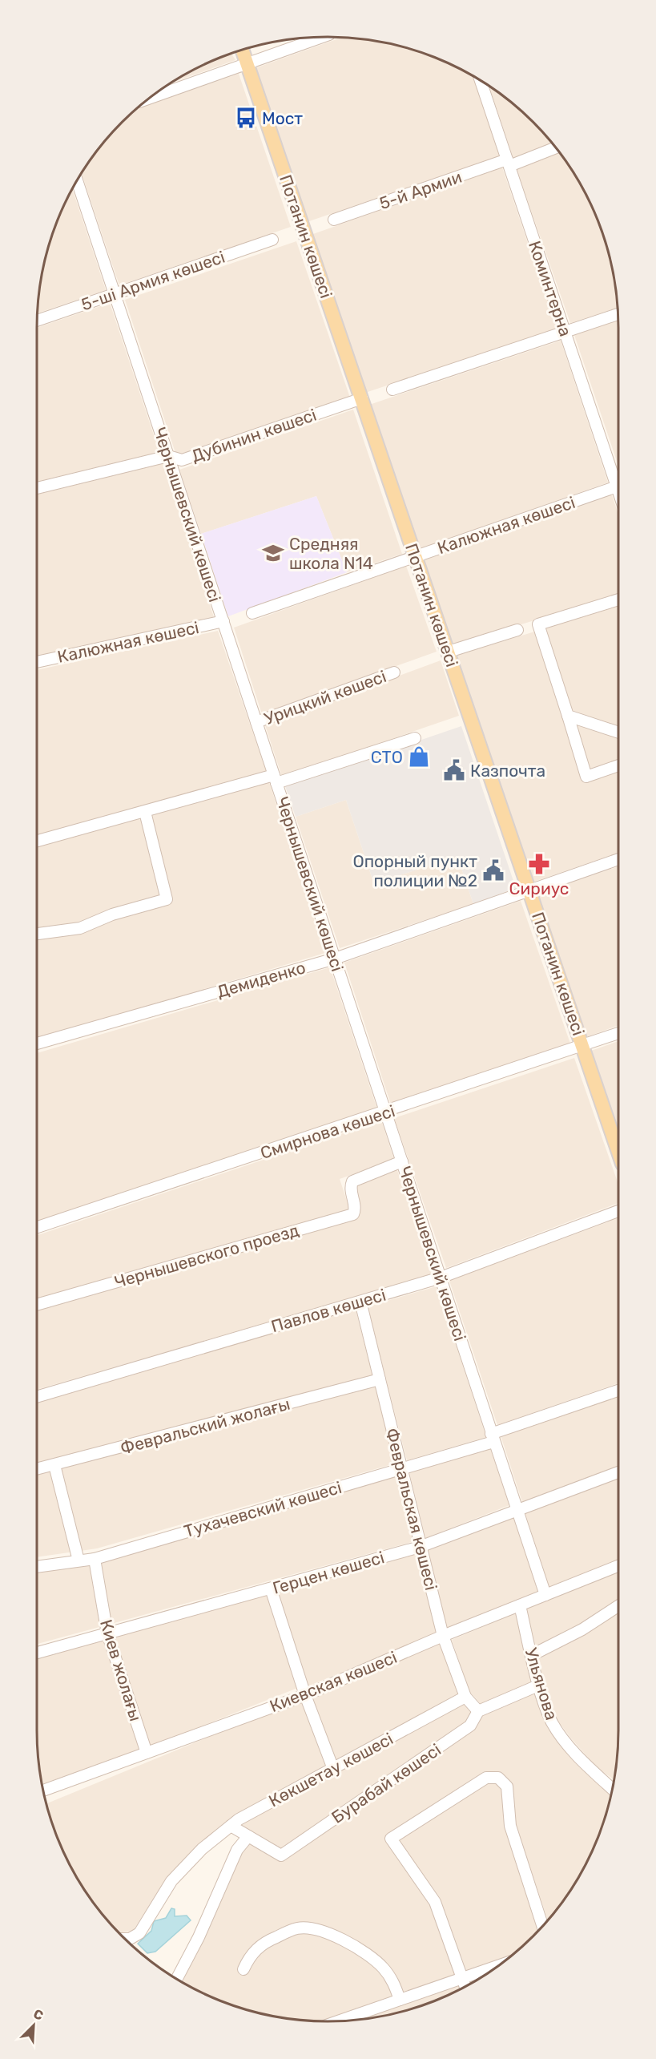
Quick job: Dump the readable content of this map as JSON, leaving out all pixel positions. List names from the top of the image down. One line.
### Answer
{"streets":{"main road":["Потанин көшесі"],"street":["5-й Армии","5-ші Армия көшесі","Коминтерна","Дубинин көшесі","Чернышевский көшесі","Калюжная көшесі","Урицкий көшесі","Демиденко","Смирнова көшесі","Чернышевского проезд","Павлов көшесі","Февральский жолағы","Тухачевский көшесі","Февральская көшесі","Герцен көшесі","Киев жолағы","Киевская көшесі","Ульянова","Көкшетау көшесі","Бурабай көшесі"]},"crossings":[["5-й Армии","Коминтерна"],["Потанин көшесі","Дубинин көшесі"],["Потанин көшесі","Калюжная көшесі"],["Потанин көшесі","Демиденко"],["Потанин көшесі","Смирнова көшесі"],["5-ші Армия көшесі","Чернышевский көшесі"],["Дубинин көшесі","Чернышевский көшесі"],["Чернышевский көшесі","Калюжная көшесі"],["Чернышевский көшесі","Урицкий көшесі"],["Чернышевский көшесі","Демиденко"],["Чернышевский көшесі","Смирнова көшесі"],["Чернышевский көшесі","Чернышевского проезд"],["Чернышевский көшесі","Павлов көшесі"],["Чернышевский көшесі","Тухачевский көшесі"],["Чернышевский көшесі","Герцен көшесі"],["Чернышевский көшесі","Киевская көшесі"],["Павлов көшесі","Февральская көшесі"],["Февральский жолағы","Февральская көшесі"],["Тухачевский көшесі","Февральская көшесі"],["Тухачевский көшесі","Киев жолағы"],["Февральская көшесі","Герцен көшесі"],["Февральская көшесі","Киевская көшесі"],["Февральская көшесі","Көкшетау көшесі"],["Февральская көшесі","Бурабай көшесі"],["Герцен көшесі","Киев жолағы"],["Киев жолағы","Киевская көшесі"],["Киевская көшесі","Ульянова"],["Ульянова","Бурабай көшесі"],["Көкшетау көшесі","Бурабай көшесі"]],"places":{"bus stop":["Мост"],"school or university":["Средняя школа N14"],"shop":["СТО"],"public building":["Казпочта","Опорный пункт полиции №2"],"pharmacy":["Сириус"]},"north":"top right"}
